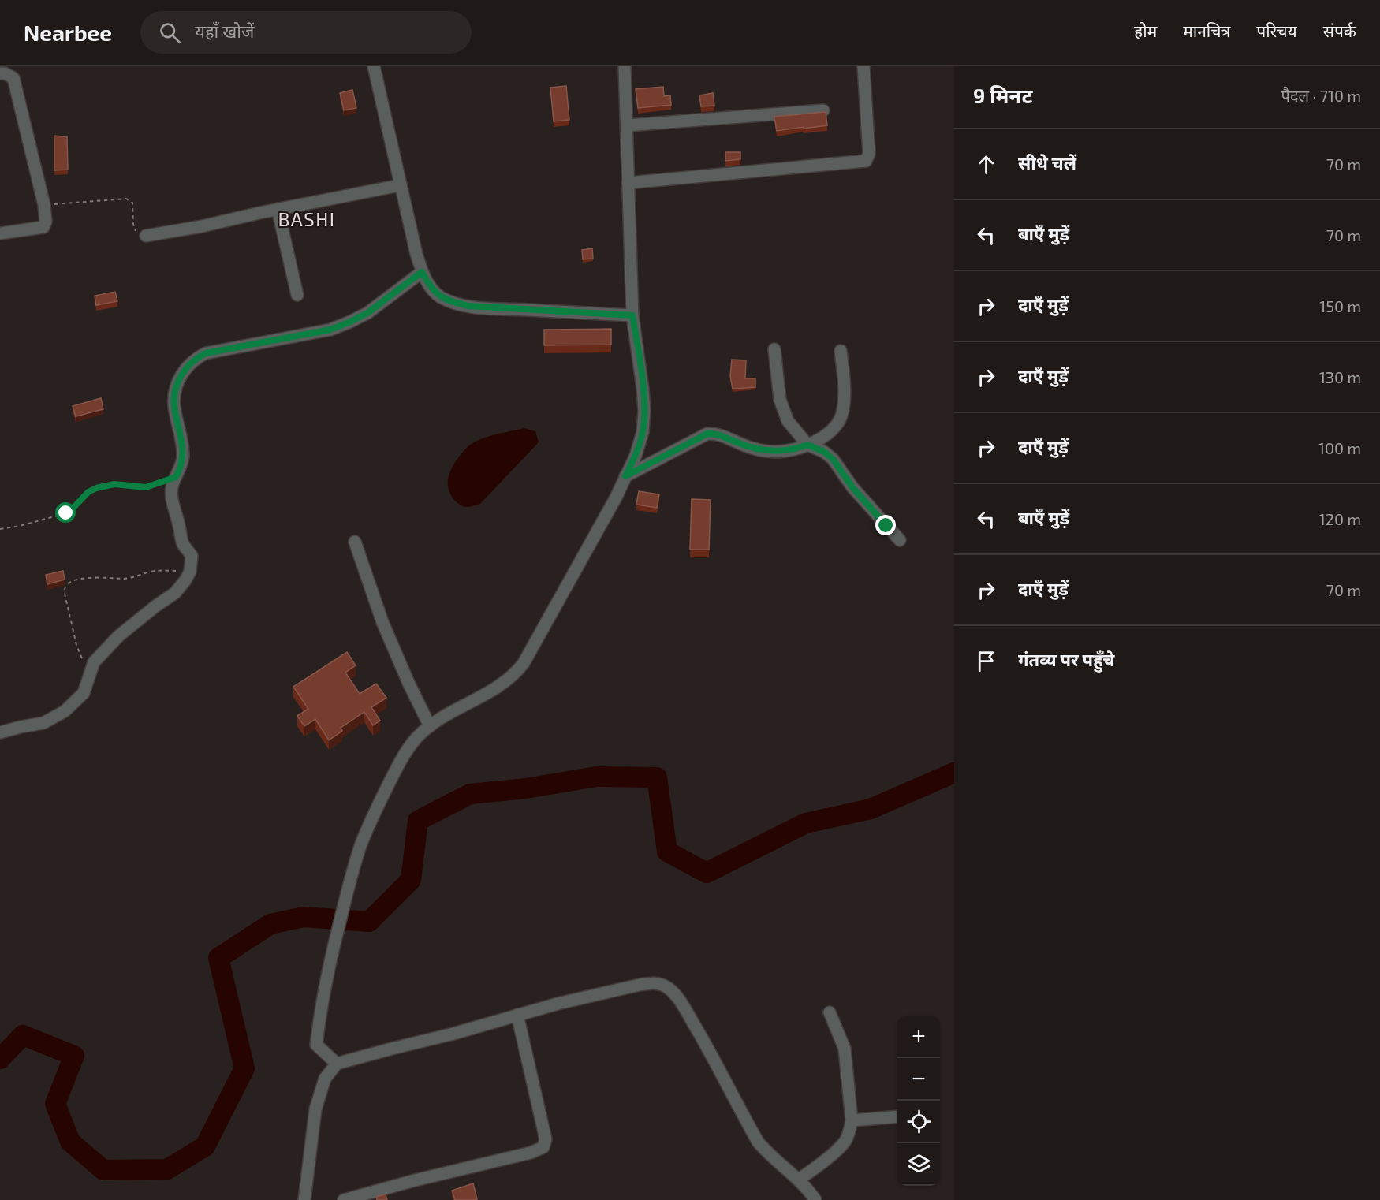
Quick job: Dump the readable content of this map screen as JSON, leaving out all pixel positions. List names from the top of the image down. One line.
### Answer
{"districts":["BASHI"],"page":{"header":"Nearbee","search":"यहाँ खोजें","nav":["होम","मानचित्र","परिचय","संपर्क"],"heading":["9 मिनट","पैदल · 710 m"],"list":[["सीधे चलें","70 m"],["बाएँ मुड़ें","70 m"],["दाएँ मुड़ें","150 m"],["दाएँ मुड़ें","130 m"],["दाएँ मुड़ें","100 m"],["बाएँ मुड़ें","120 m"],["दाएँ मुड़ें","70 m"],"गंतव्य पर पहुँचे"],"map_buttons":["+","−"]}}
